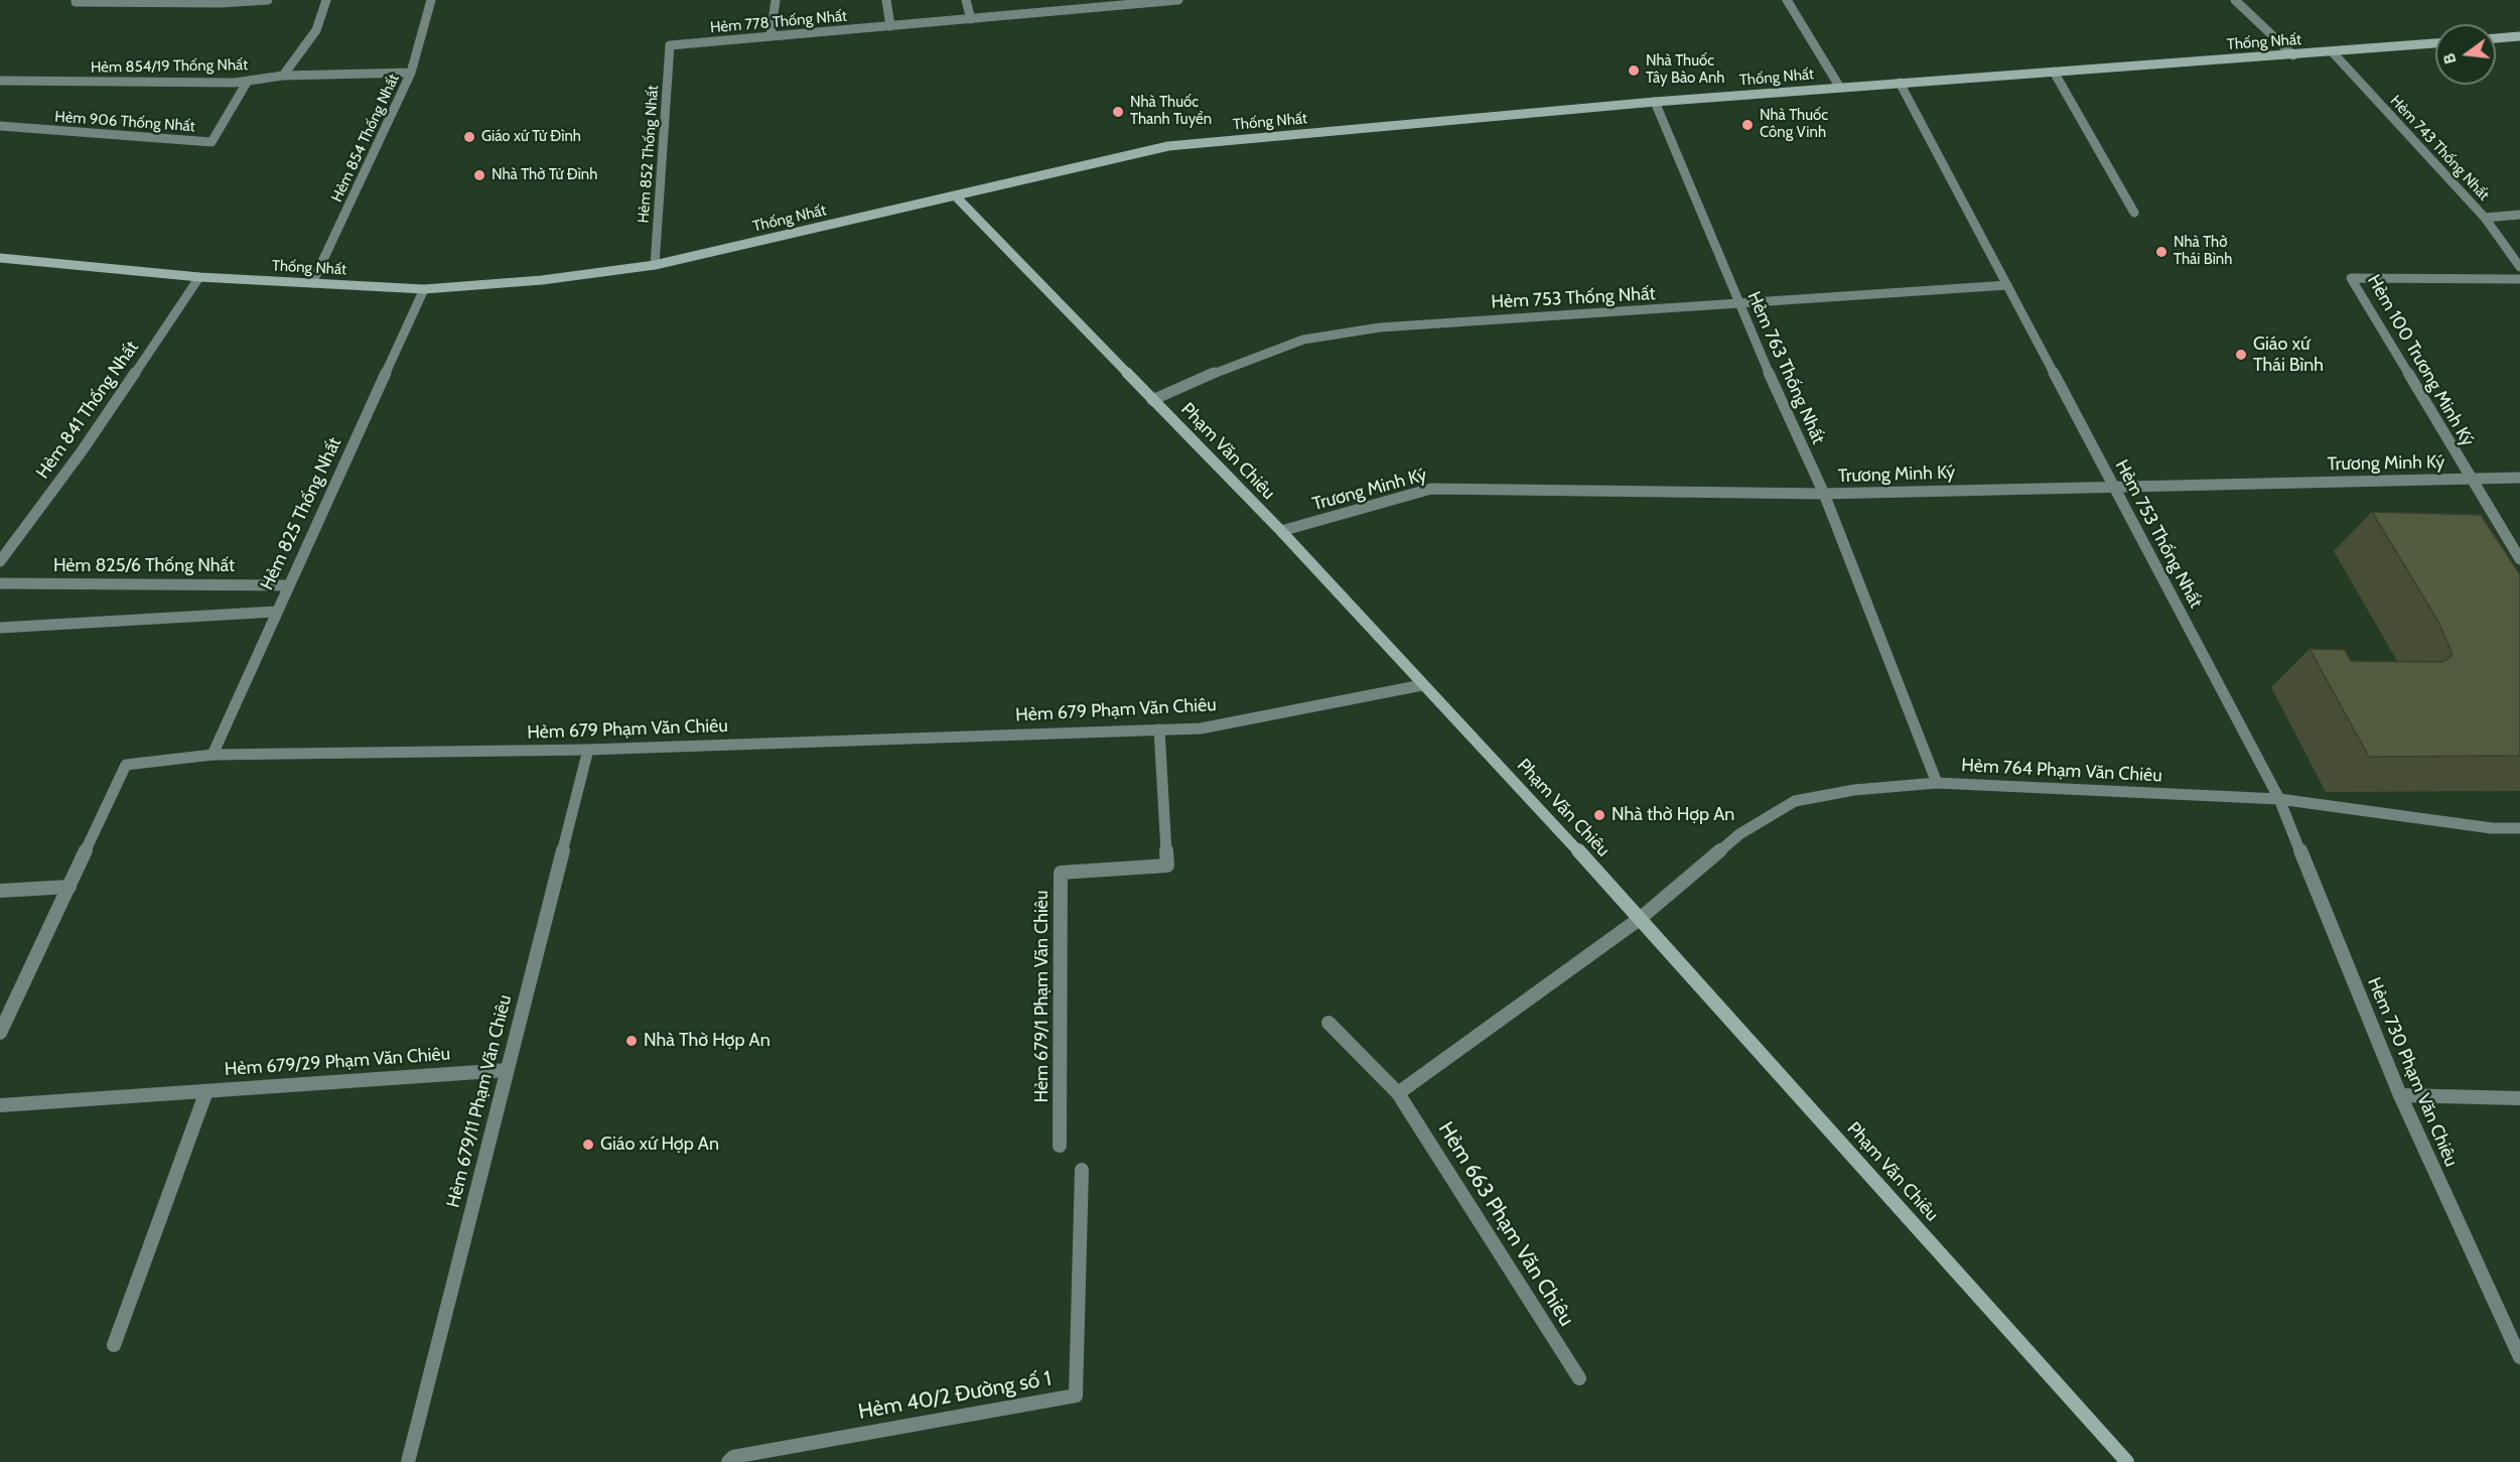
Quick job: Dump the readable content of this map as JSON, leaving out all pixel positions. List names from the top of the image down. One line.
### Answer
{"streets":{"main road":["Thống Nhất","Phạm Văn Chiêu"],"street":["Hẻm 778 Thống Nhất","Hẻm 854/19 Thống Nhất","Hẻm 906 Thống Nhất","Hẻm 854 Thống Nhất","Hẻm 743 Thống Nhất","Hẻm 852 Thống Nhất","Hẻm 753 Thống Nhất","Hẻm 100 Trương Minh Ký","Hẻm 763 Thống Nhất","Hẻm 841 Thống Nhất","Trương Minh Ký","Hẻm 825 Thống Nhất","Hẻm 825/6 Thống Nhất","Hẻm 679 Phạm Văn Chiêu","Hẻm 764 Phạm Văn Chiêu","Hẻm 679/1 Phạm Văn Chiêu","Hẻm 679/29 Phạm Văn Chiêu","Hẻm 730 Phạm Văn Chiêu","Hẻm 679/11 Phạm Văn Chiêu","Hẻm 663 Phạm Văn Chiêu","Hẻm 40/2 Đường số 1"]},"crossings":[["Hẻm 778 Thống Nhất","Hẻm 852 Thống Nhất"],["Thống Nhất","Hẻm 854 Thống Nhất"],["Thống Nhất","Hẻm 743 Thống Nhất"],["Thống Nhất","Hẻm 852 Thống Nhất"],["Thống Nhất","Hẻm 753 Thống Nhất"],["Thống Nhất","Hẻm 763 Thống Nhất"],["Thống Nhất","Hẻm 841 Thống Nhất"],["Thống Nhất","Phạm Văn Chiêu"],["Thống Nhất","Hẻm 825 Thống Nhất"],["Hẻm 854/19 Thống Nhất","Hẻm 906 Thống Nhất"],["Hẻm 854/19 Thống Nhất","Hẻm 854 Thống Nhất"],["Hẻm 753 Thống Nhất","Hẻm 763 Thống Nhất"],["Hẻm 753 Thống Nhất","Phạm Văn Chiêu"],["Hẻm 753 Thống Nhất","Trương Minh Ký"],["Hẻm 753 Thống Nhất","Hẻm 764 Phạm Văn Chiêu"],["Hẻm 753 Thống Nhất","Hẻm 730 Phạm Văn Chiêu"],["Hẻm 100 Trương Minh Ký","Trương Minh Ký"],["Hẻm 763 Thống Nhất","Trương Minh Ký"],["Hẻm 763 Thống Nhất","Hẻm 764 Phạm Văn Chiêu"],["Phạm Văn Chiêu","Trương Minh Ký"],["Phạm Văn Chiêu","Hẻm 679 Phạm Văn Chiêu"],["Phạm Văn Chiêu","Hẻm 764 Phạm Văn Chiêu"],["Hẻm 825 Thống Nhất","Hẻm 825/6 Thống Nhất"],["Hẻm 825 Thống Nhất","Hẻm 679 Phạm Văn Chiêu"],["Hẻm 679 Phạm Văn Chiêu","Hẻm 679/1 Phạm Văn Chiêu"],["Hẻm 679 Phạm Văn Chiêu","Hẻm 679/11 Phạm Văn Chiêu"],["Hẻm 764 Phạm Văn Chiêu","Hẻm 730 Phạm Văn Chiêu"],["Hẻm 679/29 Phạm Văn Chiêu","Hẻm 679/11 Phạm Văn Chiêu"]],"places":["Nhà Thuốc Tây Bào Anh","Nhà Thuốc Thanh Tuyển","Nhà Thuốc Công Vinh","Giáo xứ Tử Đình","Nhà Thờ Tử Đình","Nhà Thờ Thái Bình","Giáo xứ Thái Bình","Nhà thờ Hợp An","Nhà Thờ Hợp An","Giáo xứ Hợp An"],"north":"left"}
